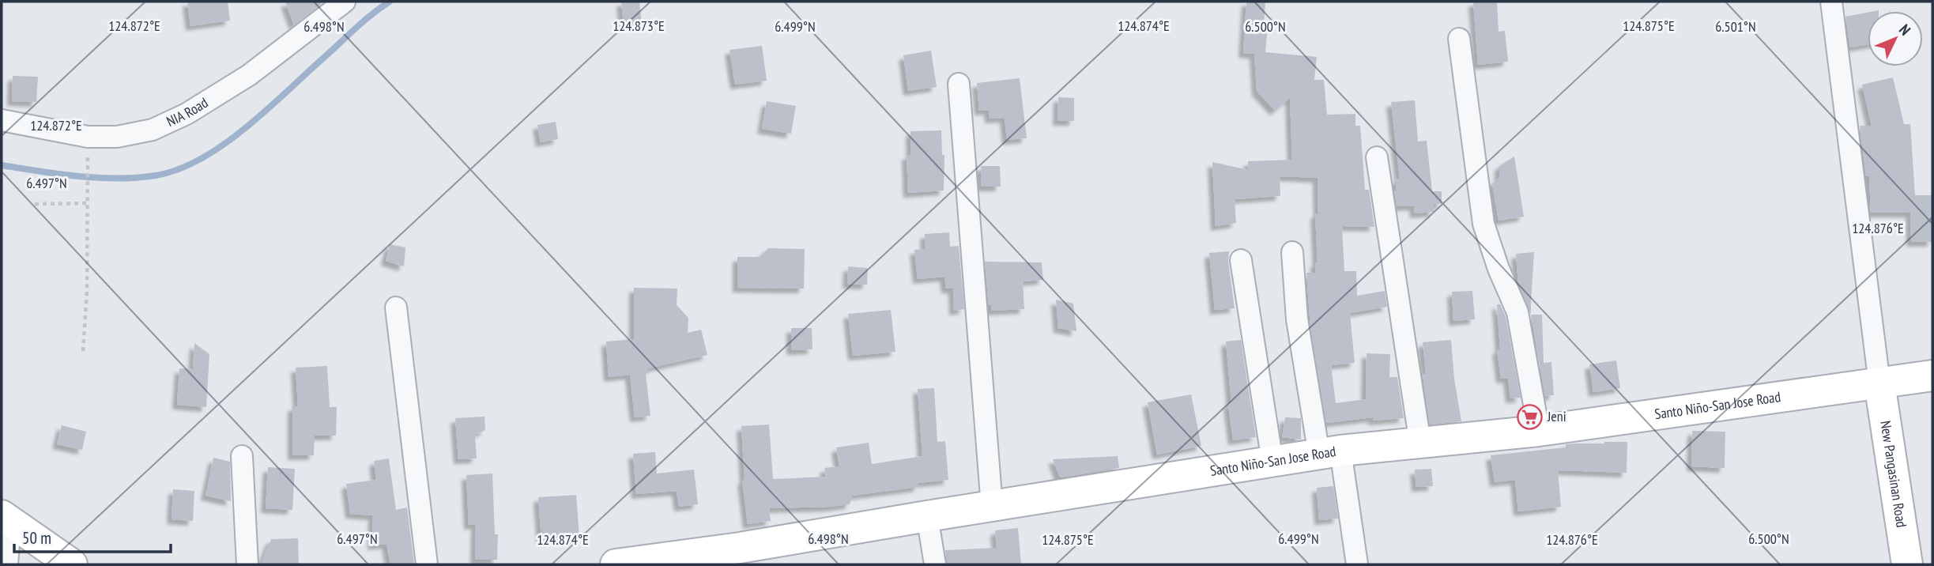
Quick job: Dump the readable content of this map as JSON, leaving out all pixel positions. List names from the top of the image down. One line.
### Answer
{"streets":{"main road":["Santo Niño-San Jose Road","New Pangasinan Road"],"street":["NIA Road"]},"crossings":[["Santo Niño-San Jose Road","New Pangasinan Road"]],"places":{"supermarket":["Jeni"]},"scale_bar":"50 m","north":"top right","coordinates":["124.875°E","124.872°E","124.873°E","124.874°E","6.498°N","6.499°N","6.500°N","6.501°N","6.497°N","124.876°E"]}
